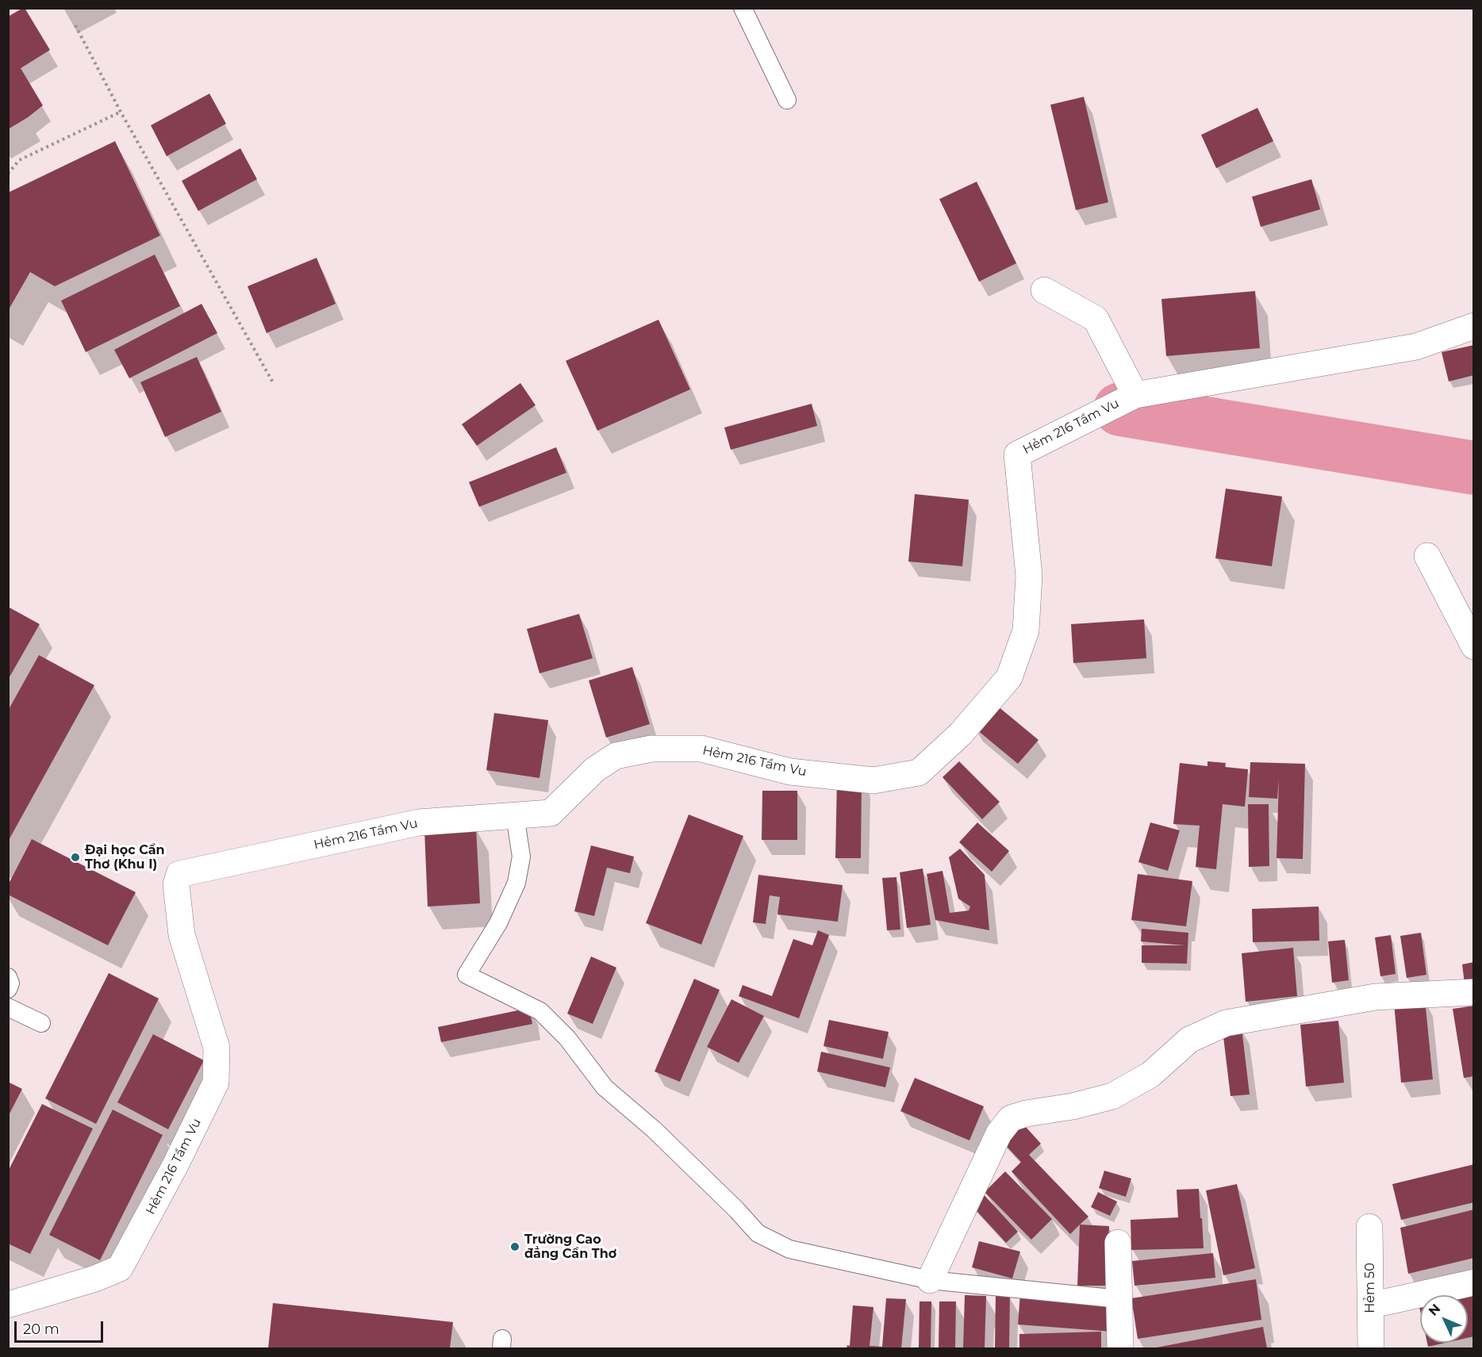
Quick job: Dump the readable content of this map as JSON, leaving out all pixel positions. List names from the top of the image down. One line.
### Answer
{"streets":{"street":["Hẻm 216 Tầm Vu","Hẻm 50"]},"places":["Đại học Cần Thơ (Khu I)","Trường Cao đẳng Cần Thơ"],"scale_bar":"20 m","north":"top left"}
